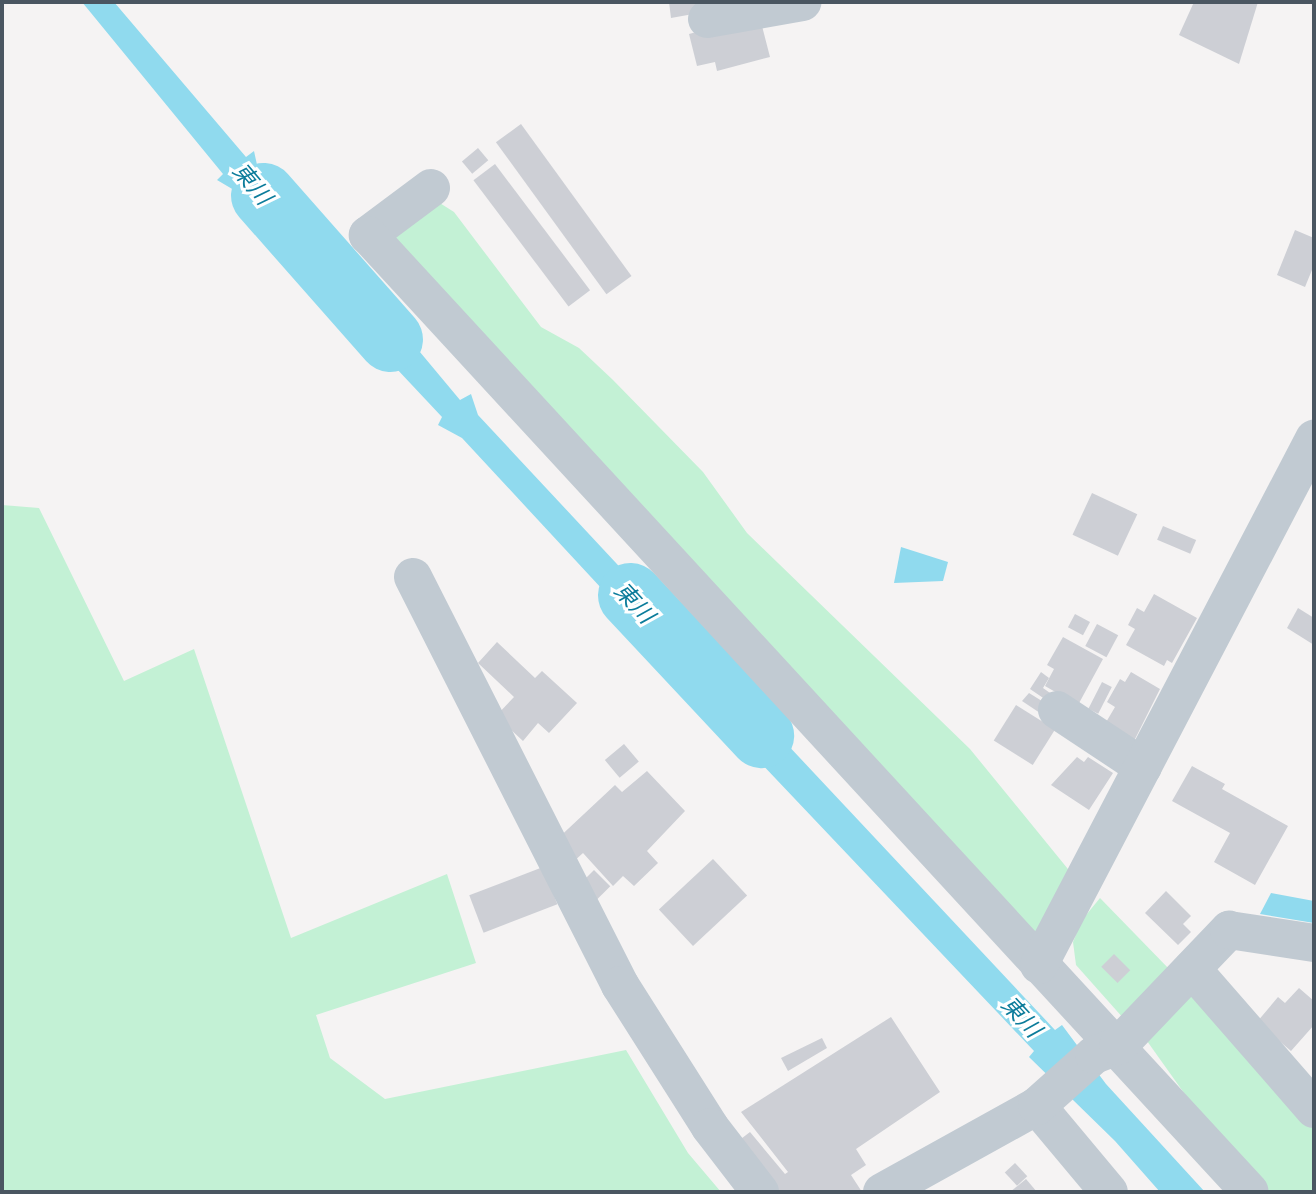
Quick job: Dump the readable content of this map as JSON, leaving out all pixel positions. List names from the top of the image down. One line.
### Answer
{"water":["東川"]}
